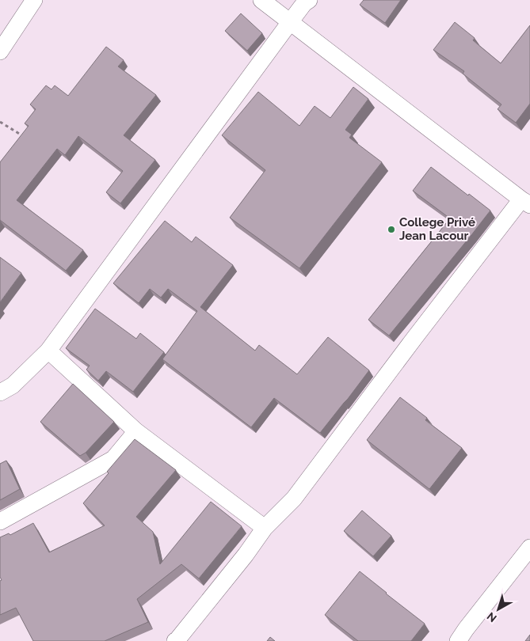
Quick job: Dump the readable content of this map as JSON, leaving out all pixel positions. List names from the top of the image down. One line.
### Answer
{"places":["College Privé Jean Lacour"],"north":"bottom left"}
